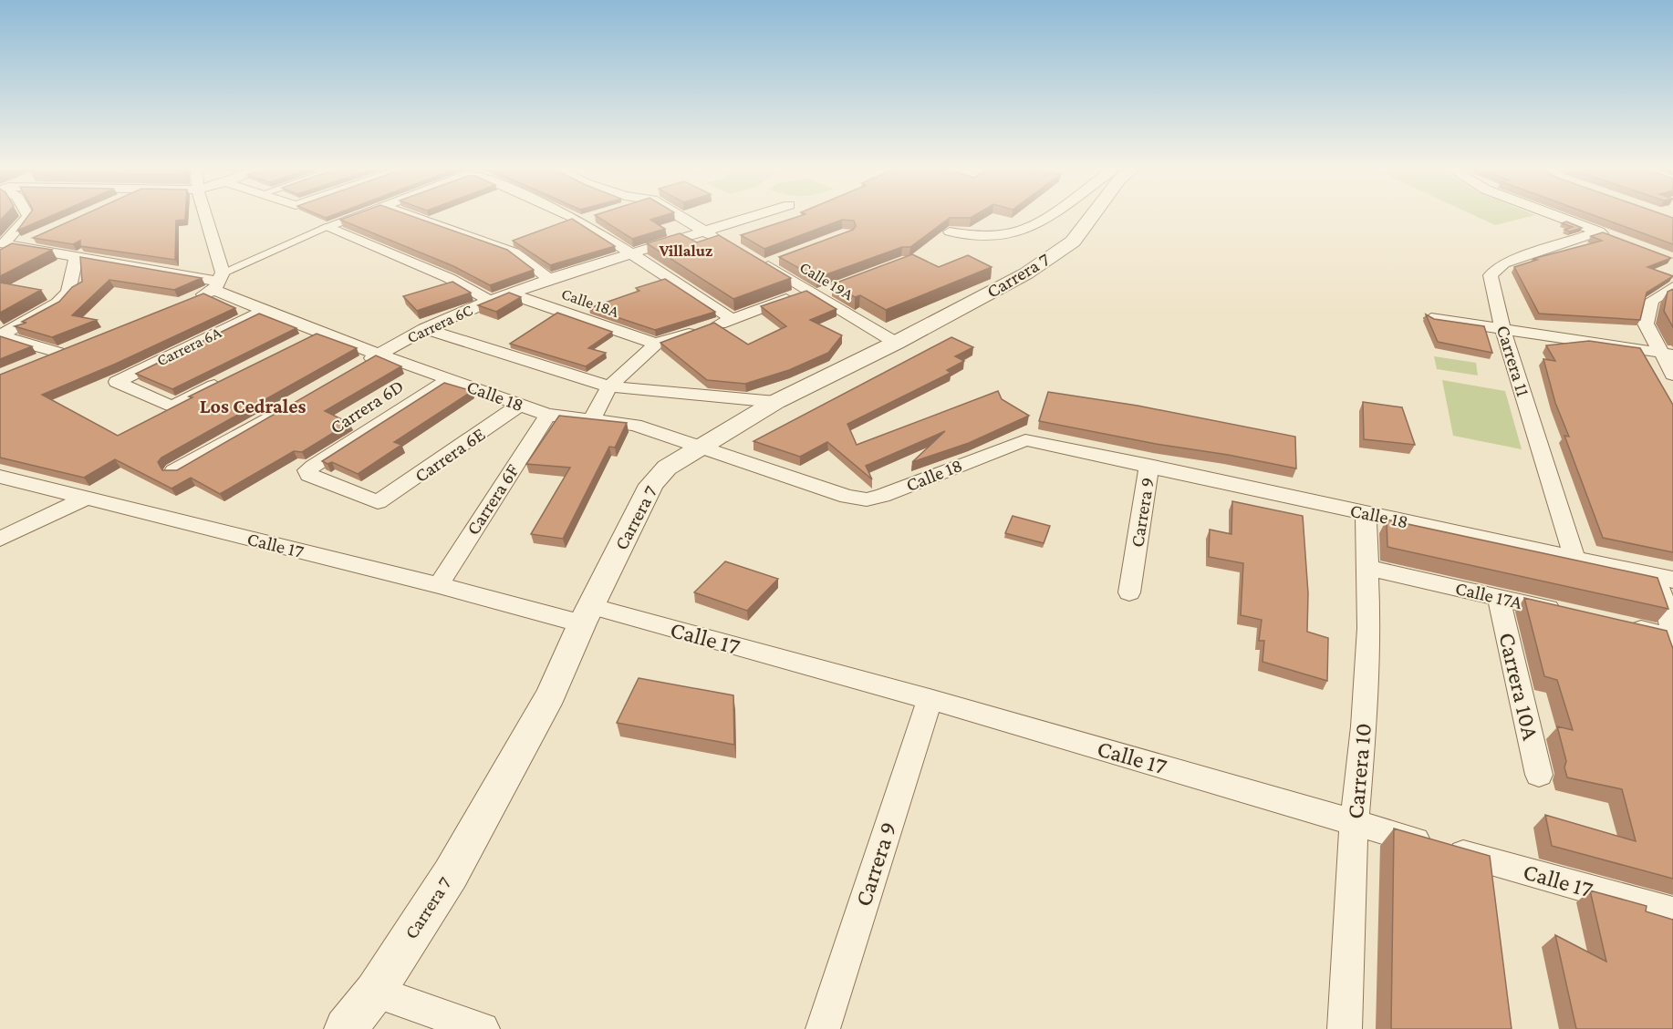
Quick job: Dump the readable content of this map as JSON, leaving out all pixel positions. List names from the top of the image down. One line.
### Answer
{"streets":{"street":["Carrera 7","Calle 19A","Calle 18A","Carrera 6C","Carrera 6A","Carrera 11","Calle 18","Carrera 6D","Carrera 6E","Carrera 6F","Carrera 9","Calle 17","Calle 17A","Carrera 10A","Carrera 10"]},"crossings":[["Carrera 7","Calle 19A"],["Carrera 7","Calle 18"],["Carrera 7","Calle 17"],["Calle 18A","Carrera 6C"],["Carrera 6C","Calle 18"],["Carrera 6A","Calle 18"],["Carrera 11","Calle 18"],["Calle 18","Carrera 6D"],["Calle 18","Carrera 6E"],["Calle 18","Carrera 6F"],["Calle 18","Carrera 9"],["Calle 18","Carrera 10"],["Carrera 6D","Carrera 6E"],["Carrera 6F","Calle 17"],["Carrera 9","Calle 17"],["Calle 17","Carrera 10"],["Calle 17A","Carrera 10A"],["Calle 17A","Carrera 10"]],"districts":["Villaluz","Los Cedrales"]}
